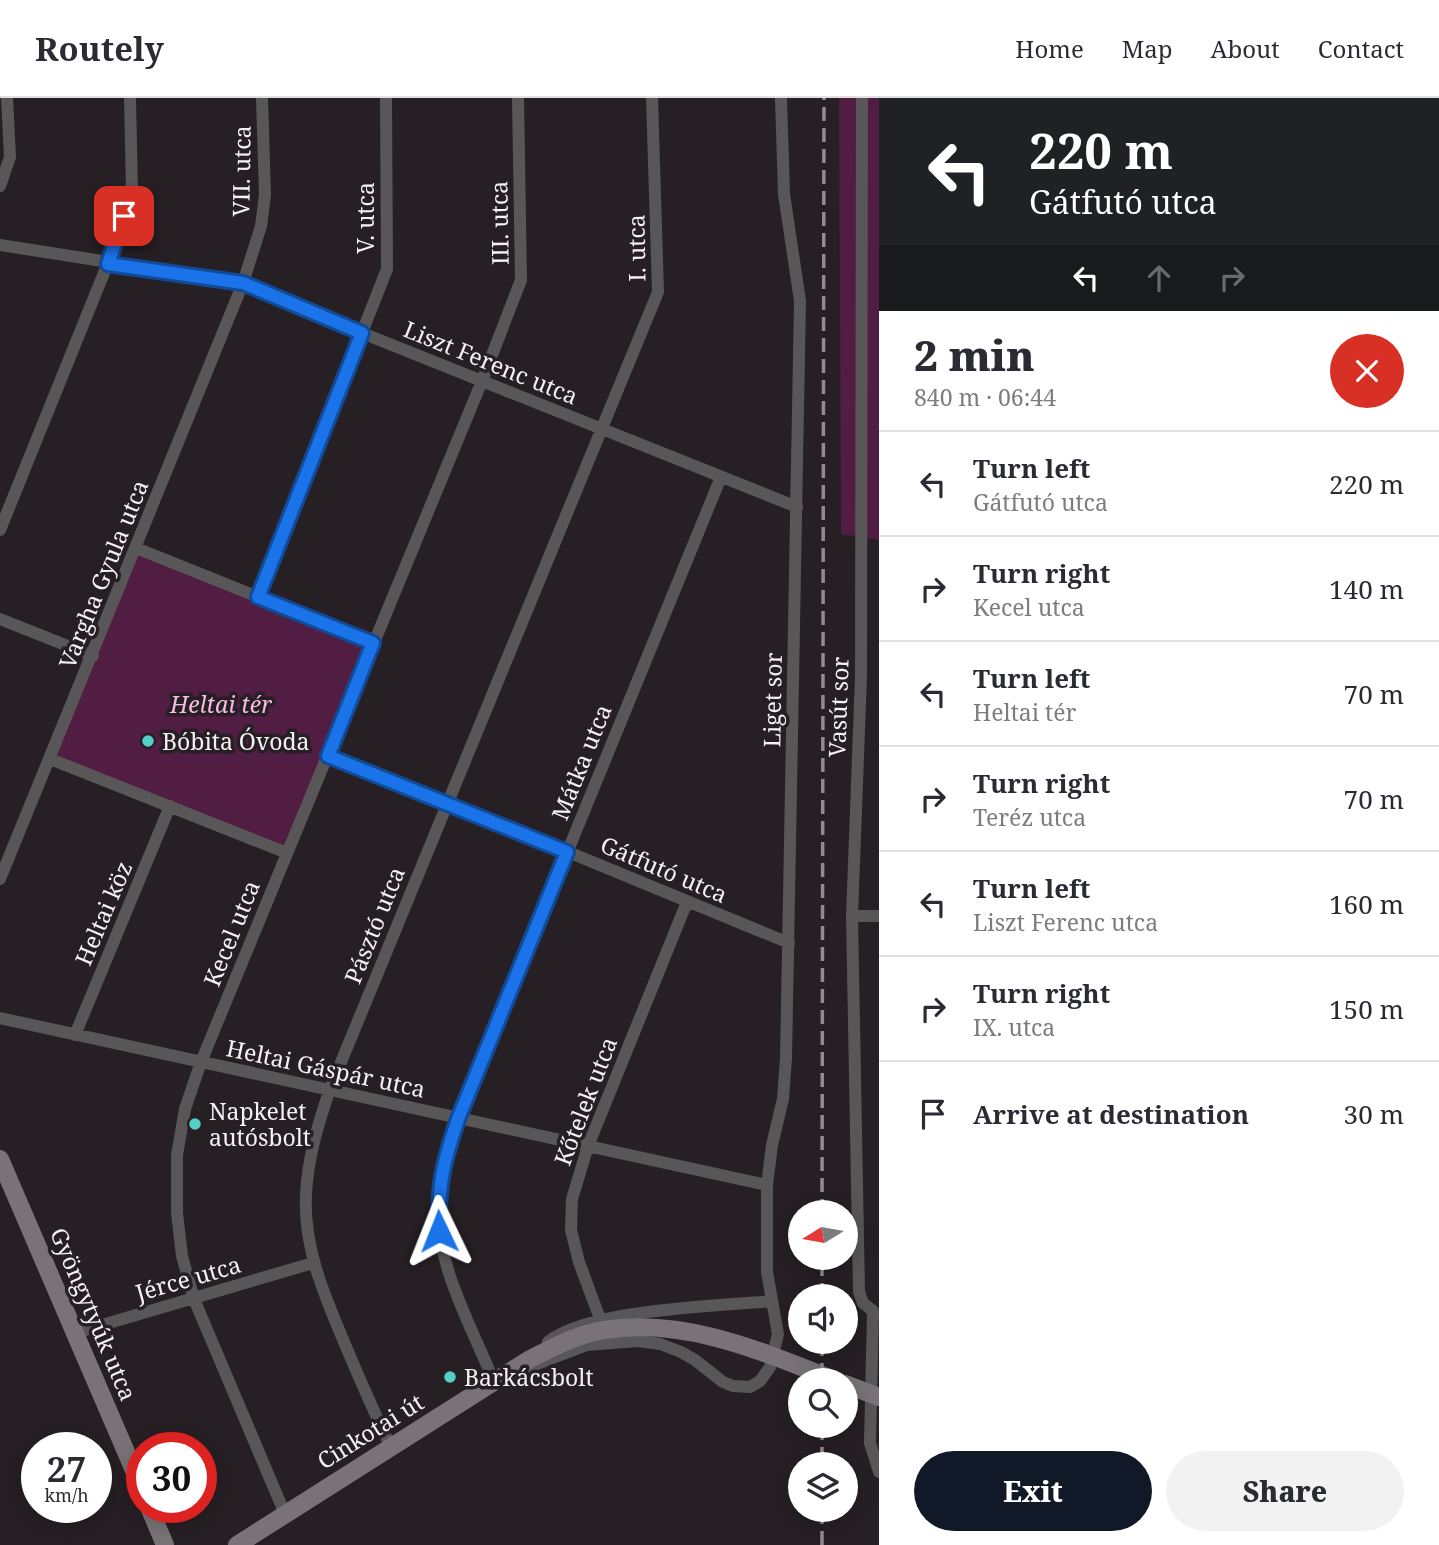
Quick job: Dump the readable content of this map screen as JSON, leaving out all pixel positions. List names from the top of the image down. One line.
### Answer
{"streets":{"main road":["Gyöngytyúk utca","Cinkotai út"],"street":["VII. utca","V. utca","III. utca","I. utca","Liszt Ferenc utca","Vargha Gyula utca","Liget sor","Vasút sor","Mátka utca","Gátfutó utca","Heltai köz","Pásztó utca","Kecel utca","Heltai Gáspár utca","Kőtelek utca","Jérce utca"]},"crossings":[["VII. utca","Liszt Ferenc utca"],["VII. utca","Vargha Gyula utca"],["V. utca","Liszt Ferenc utca"],["III. utca","Liszt Ferenc utca"],["III. utca","Kecel utca"],["I. utca","Liszt Ferenc utca"],["I. utca","Pásztó utca"],["Liszt Ferenc utca","Vargha Gyula utca"],["Liszt Ferenc utca","Liget sor"],["Liszt Ferenc utca","Mátka utca"],["Liszt Ferenc utca","Pásztó utca"],["Liszt Ferenc utca","Kecel utca"],["Liget sor","Mátka utca"],["Liget sor","Gátfutó utca"],["Liget sor","Heltai Gáspár utca"],["Liget sor","Cinkotai út"],["Mátka utca","Gátfutó utca"],["Mátka utca","Heltai Gáspár utca"],["Mátka utca","Cinkotai út"],["Gátfutó utca","Pásztó utca"],["Gátfutó utca","Kecel utca"],["Gátfutó utca","Kőtelek utca"],["Heltai köz","Heltai Gáspár utca"],["Pásztó utca","Heltai Gáspár utca"],["Pásztó utca","Jérce utca"],["Pásztó utca","Cinkotai út"],["Kecel utca","Heltai Gáspár utca"],["Kecel utca","Jérce utca"],["Kecel utca","Cinkotai út"],["Heltai Gáspár utca","Kőtelek utca"],["Kőtelek utca","Cinkotai út"],["Jérce utca","Gyöngytyúk utca"]],"parks":["Heltai tér"],"places":["Bóbita Óvoda","Napkelet autósbolt","Barkácsbolt"],"north":"left","page":{"header":"Routely","nav":["Home","Map","About","Contact"],"turn":["220 m","Gátfutó utca"],"heading":["2 min","840 m · 06:44"],"list":[{"name":"Turn left","note":"Gátfutó utca","value":"220 m"},{"name":"Turn right","note":"Kecel utca","value":"140 m"},{"name":"Turn left","note":"Heltai tér","value":"70 m"},{"name":"Turn right","note":"Teréz utca","value":"70 m"},{"name":"Turn left","note":"Liszt Ferenc utca","value":"160 m"},{"name":"Turn right","note":"IX. utca","value":"150 m"},{"name":"Arrive at destination","value":"30 m"}],"speed":"27 km/h","limit":"30","buttons":["Exit","Share"]}}
